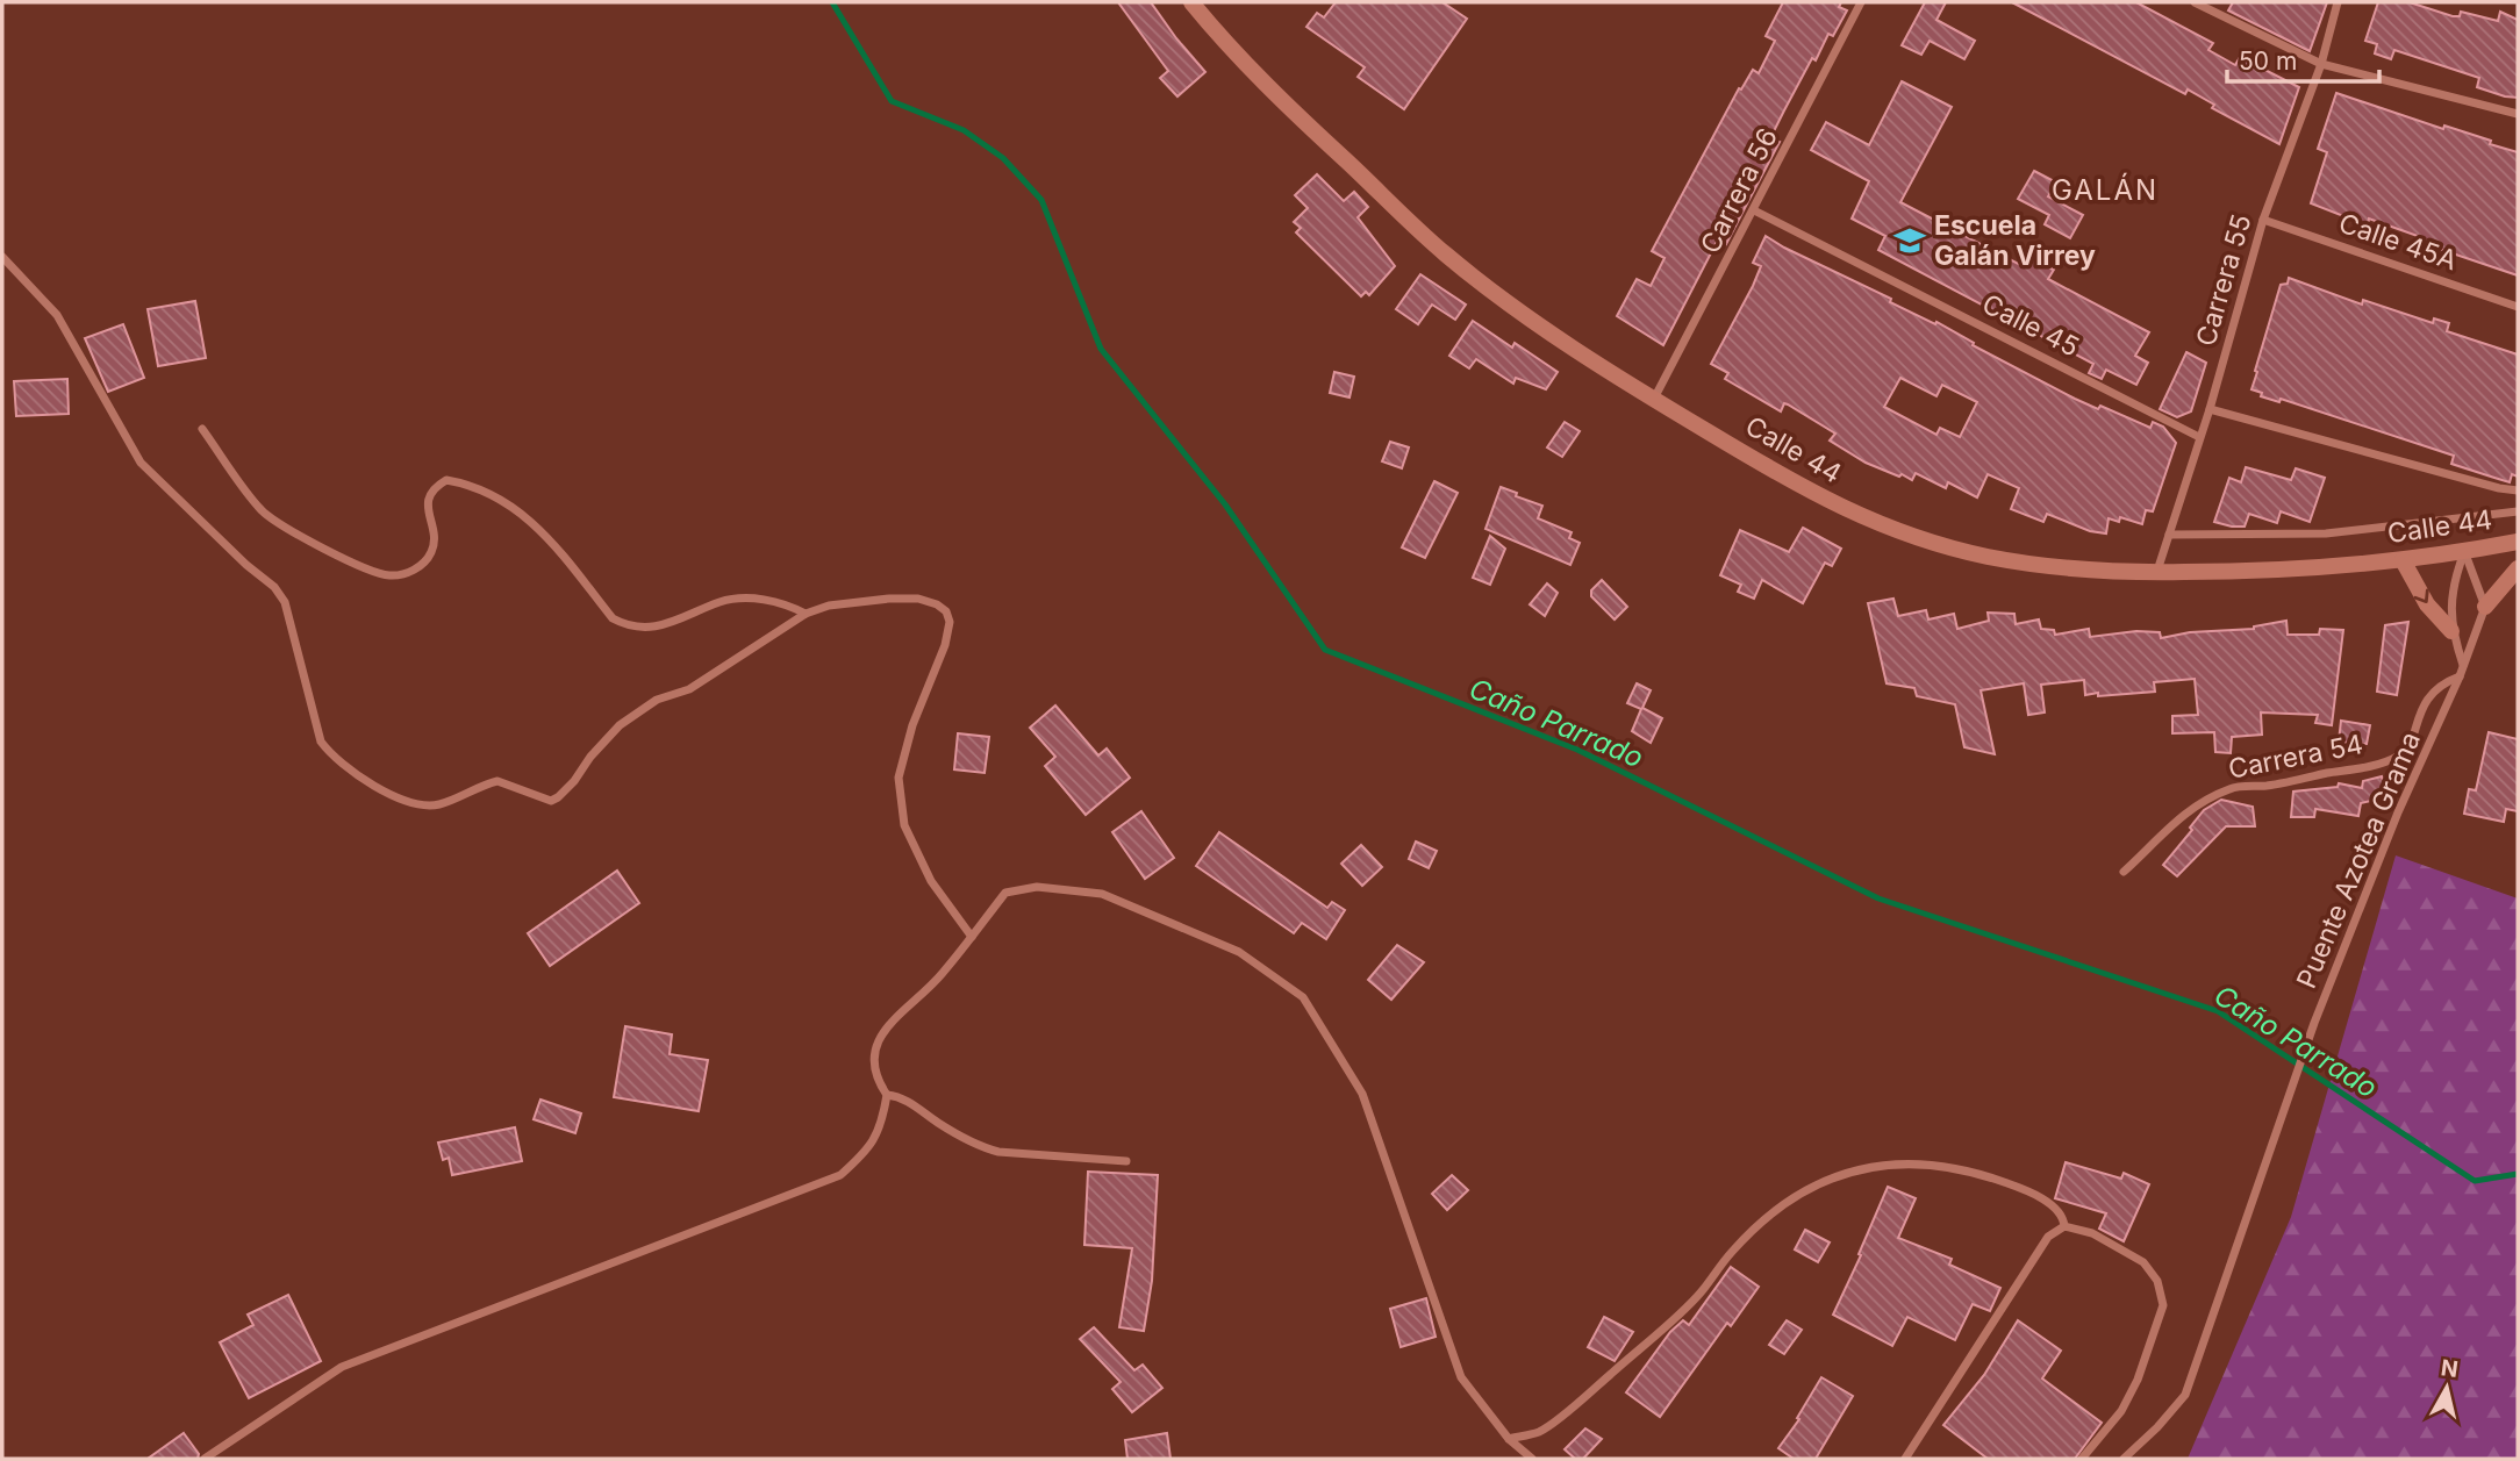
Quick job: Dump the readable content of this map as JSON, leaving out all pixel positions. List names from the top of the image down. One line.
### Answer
{"streets":{"main road":["Calle 44"],"street":["Carrera 56","Calle 45A","Carrera 55","Calle 45","Carrera 54","Puente Azotea Grama"]},"crossings":[["Carrera 56","Calle 45"],["Carrera 56","Calle 44"],["Calle 45A","Carrera 55"],["Carrera 55","Calle 45"],["Carrera 55","Calle 44"],["Carrera 54","Puente Azotea Grama"]],"districts":["GALÁN"],"water":["Caño Parrado"],"places":{"school or university":["Escuela Galán Virrey"]},"scale_bar":"50 m","north":"top"}
